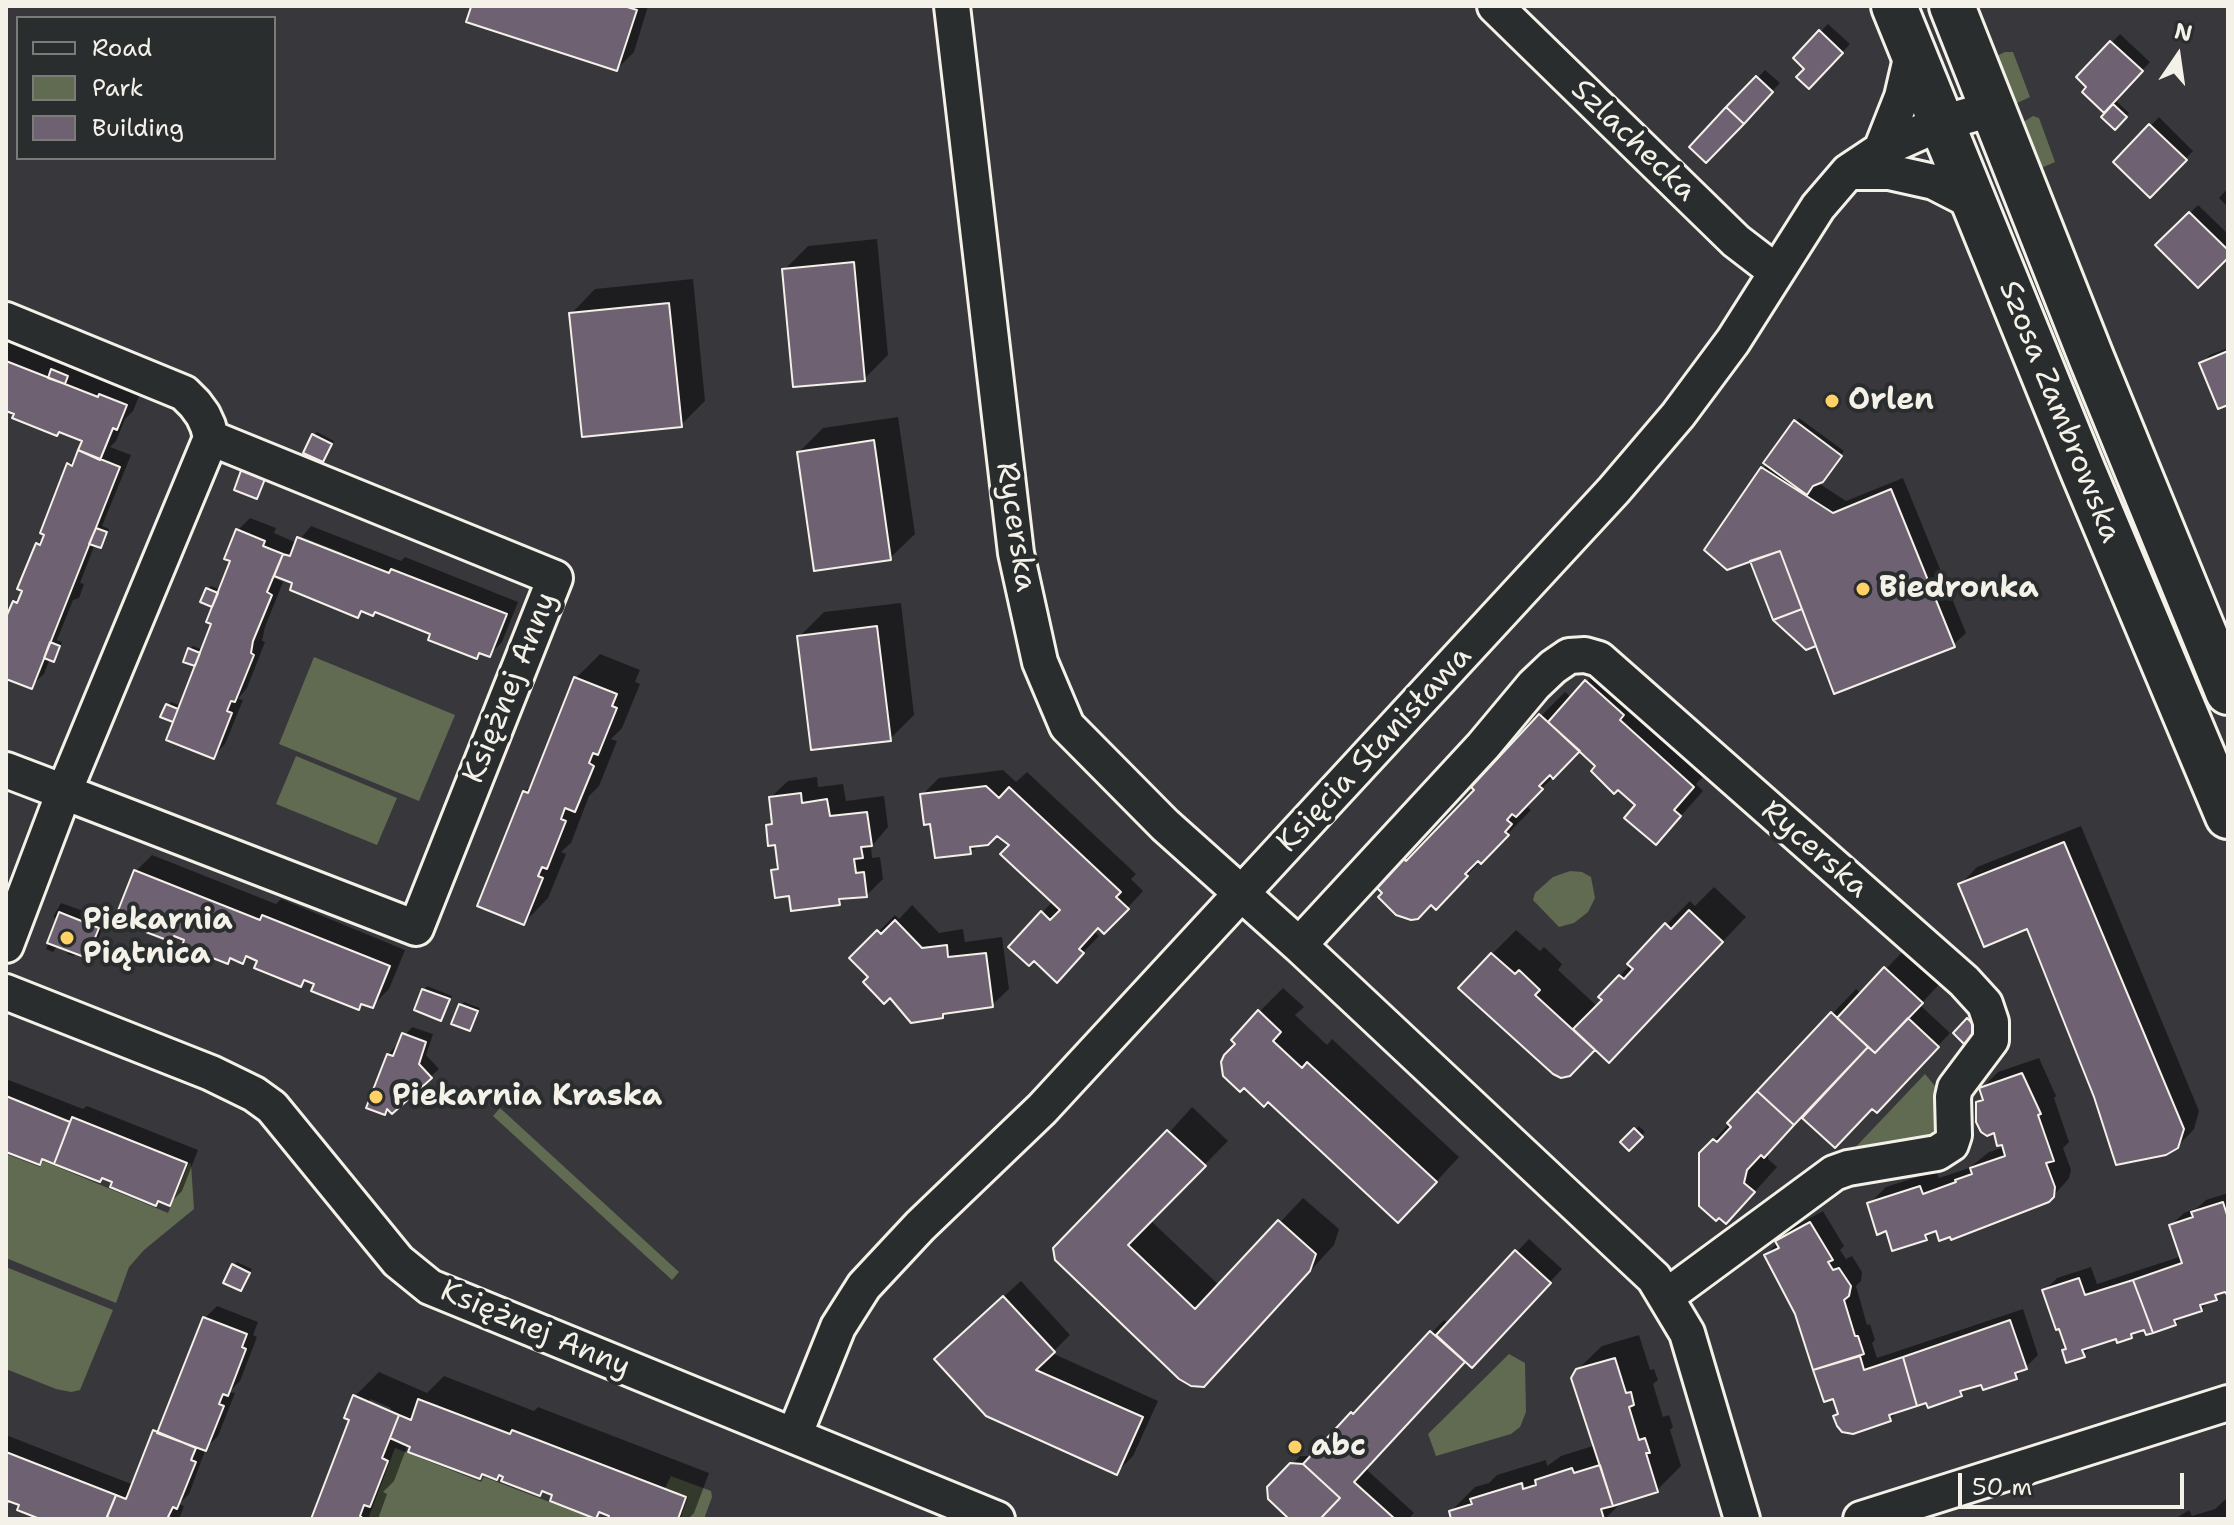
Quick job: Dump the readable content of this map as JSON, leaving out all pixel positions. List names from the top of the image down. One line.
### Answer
{"streets":{"main road":["Szosa Zambrowska"],"street":["Szlachecka","Rycerska","Księżnej Anny","Księcia Stanisława"]},"crossings":[["Szlachecka","Księcia Stanisława"],["Szosa Zambrowska","Księcia Stanisława"],["Rycerska","Księcia Stanisława"],["Księżnej Anny","Księcia Stanisława"]],"places":["Orlen","Biedronka","Piekarnia Piątnica","Piekarnia Kraska","abc"],"legend":["Road","Park","Building"],"scale_bar":"50 m","north":"top"}
